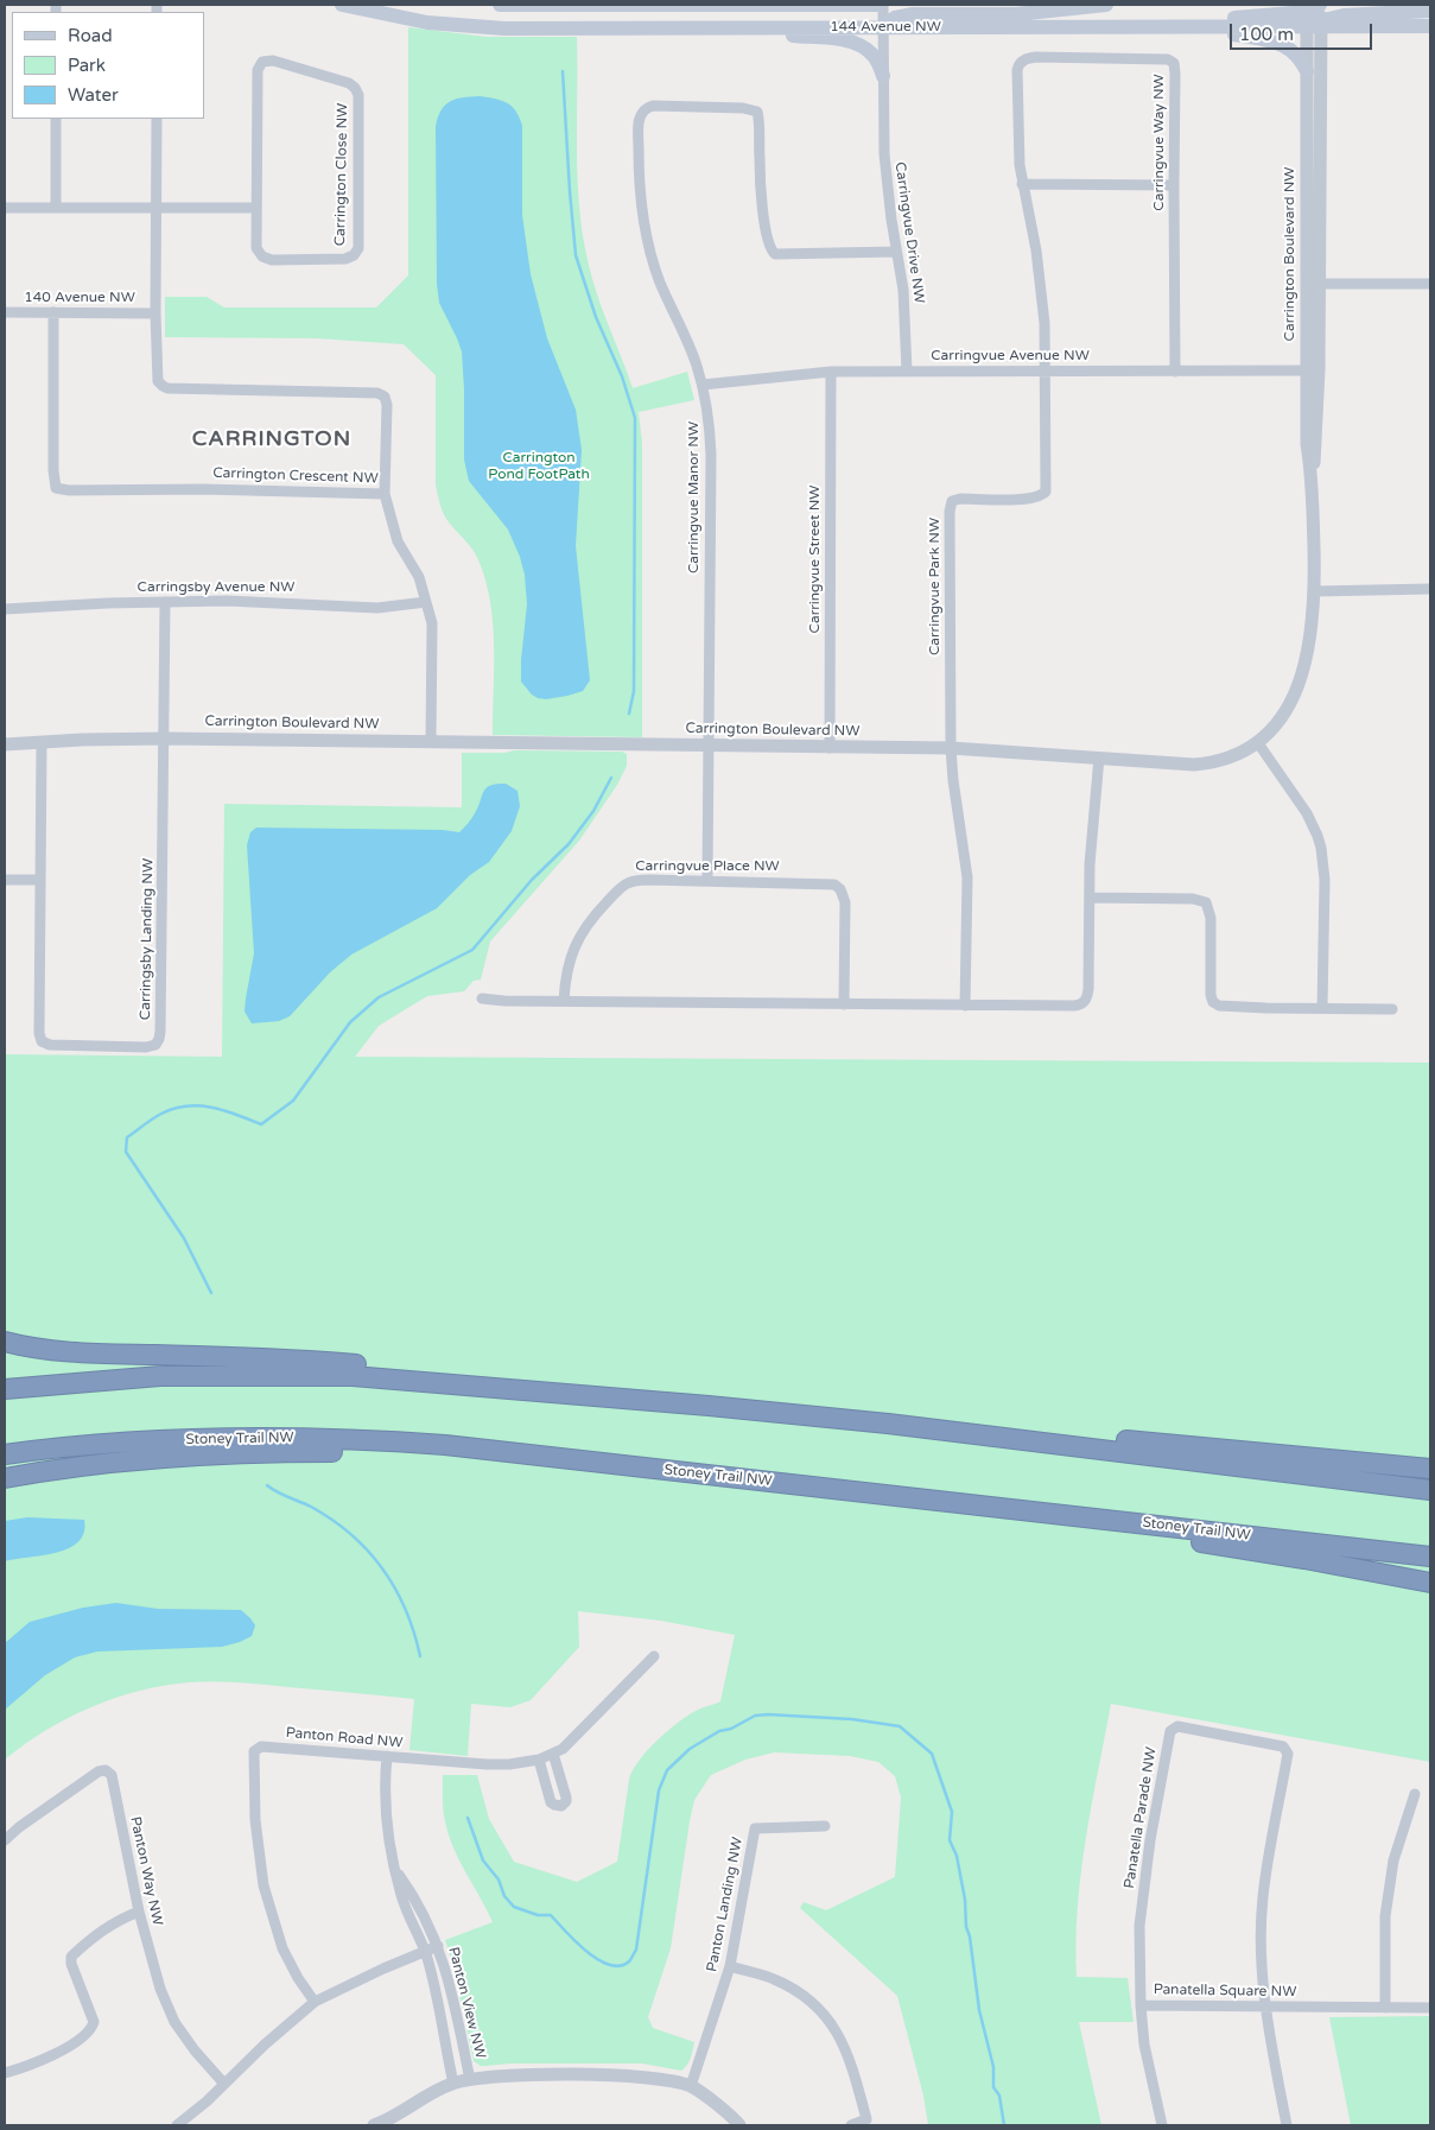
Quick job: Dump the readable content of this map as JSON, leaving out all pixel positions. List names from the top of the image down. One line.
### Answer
{"streets":{"highway":["Stoney Trail NW"],"main road":["144 Avenue NW"],"street":["Carringvue Way NW","Carrington Close NW","Carringvue Drive NW","Carrington Boulevard NW","140 Avenue NW","Carringvue Avenue NW","Carrington Crescent NW","Carringvue Manor NW","Carringvue Street NW","Carringvue Park NW","Carringsby Avenue NW","Carringvue Place NW","Carringsby Landing NW","Panton Road NW","Panatella Parade NW","Panton Way NW","Panton Landing NW","Panatella Square NW","Panton View NW"]},"crossings":[["144 Avenue NW","Carringvue Drive NW"],["144 Avenue NW","Carrington Boulevard NW"],["Carringvue Way NW","Carringvue Avenue NW"],["Carringvue Way NW","Carringvue Park NW"],["Carringvue Drive NW","Carringvue Avenue NW"],["Carringvue Drive NW","Carringvue Manor NW"],["Carrington Boulevard NW","Carringvue Avenue NW"],["Carrington Boulevard NW","Carringvue Manor NW"],["Carrington Boulevard NW","Carringvue Street NW"],["Carrington Boulevard NW","Carringvue Park NW"],["Carrington Boulevard NW","Carringsby Landing NW"],["140 Avenue NW","Carrington Crescent NW"],["Carringvue Avenue NW","Carringvue Manor NW"],["Carringvue Avenue NW","Carringvue Street NW"],["Carringvue Avenue NW","Carringvue Park NW"],["Carringvue Manor NW","Carringvue Place NW"],["Panton Road NW","Panton View NW"],["Panatella Parade NW","Panatella Square NW"]],"districts":["CARRINGTON"],"parks":["Carrington Pond FootPath"],"legend":["Road","Park","Water"],"scale_bar":"100 m"}
